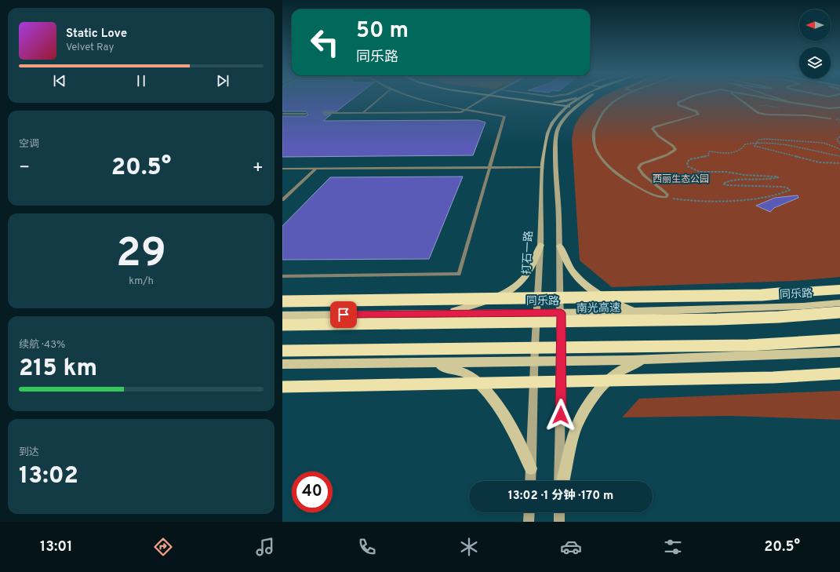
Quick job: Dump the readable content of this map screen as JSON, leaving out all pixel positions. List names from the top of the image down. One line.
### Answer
{"streets":{"highway":["南光高速"],"main road":["打石一路","同乐路"]},"crossings":[["打石一路","同乐路"]],"parks":["西丽生态公园"],"north":"left","page":{"turn":["50 m","同乐路"],"song":["Static Love","Velvet Ray"],"tile":["空调",["29","km/h"],["续航 · 43%","215 km"],["到达","13:02"]],"heat":["−","20.5°","+"],"limit":"40","trip":"13:02 · 1 分钟 · 170 m","tabs":["13:01","20.5°"]}}
